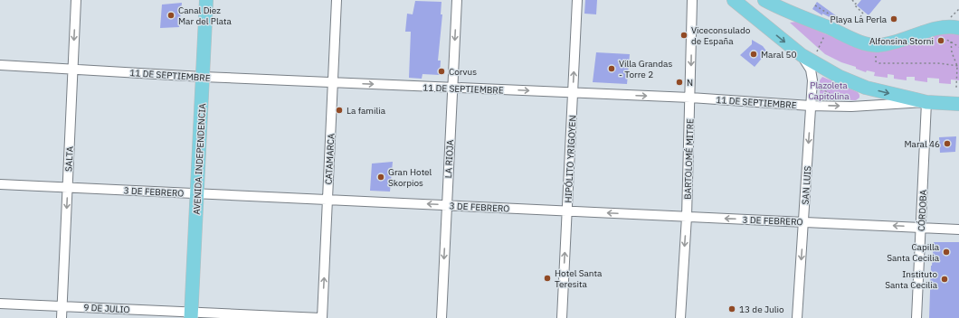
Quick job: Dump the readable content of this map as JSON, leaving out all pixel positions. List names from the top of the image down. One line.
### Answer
{"streets":{"main road":["AVENIDA INDEPENDENCIA"],"street":["11 DE SEPTIEMBRE","SALTA","CATAMARCA","LA RIOJA","HIPÓLITO YRIGOYEN","BARTOLOMÉ MITRE","SAN LUIS","3 DE FEBRERO","CÓRDOBA","9 DE JULIO"]},"crossings":[["11 DE SEPTIEMBRE","SALTA"],["11 DE SEPTIEMBRE","AVENIDA INDEPENDENCIA"],["11 DE SEPTIEMBRE","CATAMARCA"],["11 DE SEPTIEMBRE","LA RIOJA"],["11 DE SEPTIEMBRE","HIPÓLITO YRIGOYEN"],["11 DE SEPTIEMBRE","BARTOLOMÉ MITRE"],["11 DE SEPTIEMBRE","SAN LUIS"],["11 DE SEPTIEMBRE","CÓRDOBA"],["SALTA","3 DE FEBRERO"],["SALTA","9 DE JULIO"],["AVENIDA INDEPENDENCIA","3 DE FEBRERO"],["AVENIDA INDEPENDENCIA","9 DE JULIO"],["CATAMARCA","3 DE FEBRERO"],["CATAMARCA","9 DE JULIO"],["LA RIOJA","3 DE FEBRERO"],["HIPÓLITO YRIGOYEN","3 DE FEBRERO"],["BARTOLOMÉ MITRE","3 DE FEBRERO"],["SAN LUIS","3 DE FEBRERO"],["3 DE FEBRERO","CÓRDOBA"]],"one_way":["11 DE SEPTIEMBRE","SALTA","CATAMARCA","LA RIOJA","HIPÓLITO YRIGOYEN","BARTOLOMÉ MITRE","SAN LUIS","3 DE FEBRERO"],"parks":["Plazoleta Capitolina"],"places":["Canal Diez Mar del Plata","Playa La Perla","Viceconsulado de España","Alfonsina Storni","Maral 50","Villa Grandas - Torre 2","Corvus","N","La familia","Maral 46","Gran Hotel Skorpios","Capilla Santa Cecilia","Hotel Santa Teresita","Instituto Santa Cecilia","13 de Julio"]}
